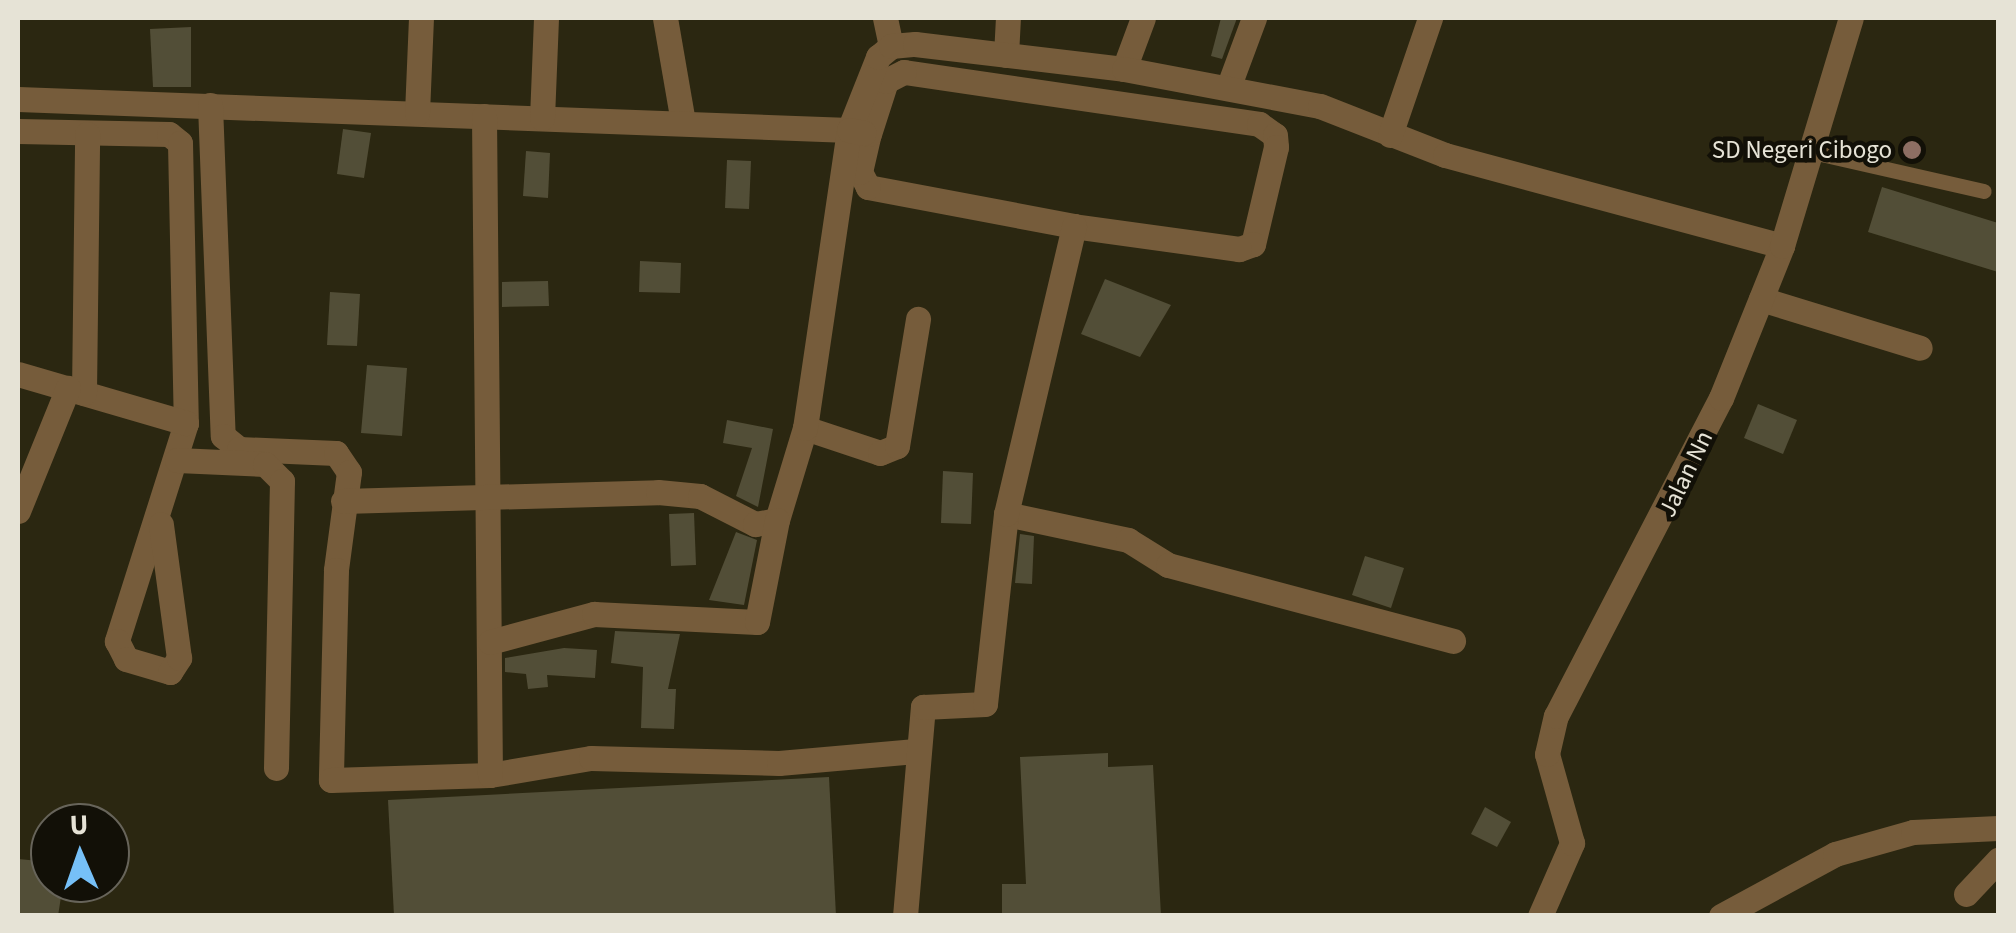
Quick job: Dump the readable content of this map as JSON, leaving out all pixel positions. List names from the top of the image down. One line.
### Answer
{"streets":{"street":["Jalan Nn"]},"places":["SD Negeri Cibogo"],"north":"top"}
